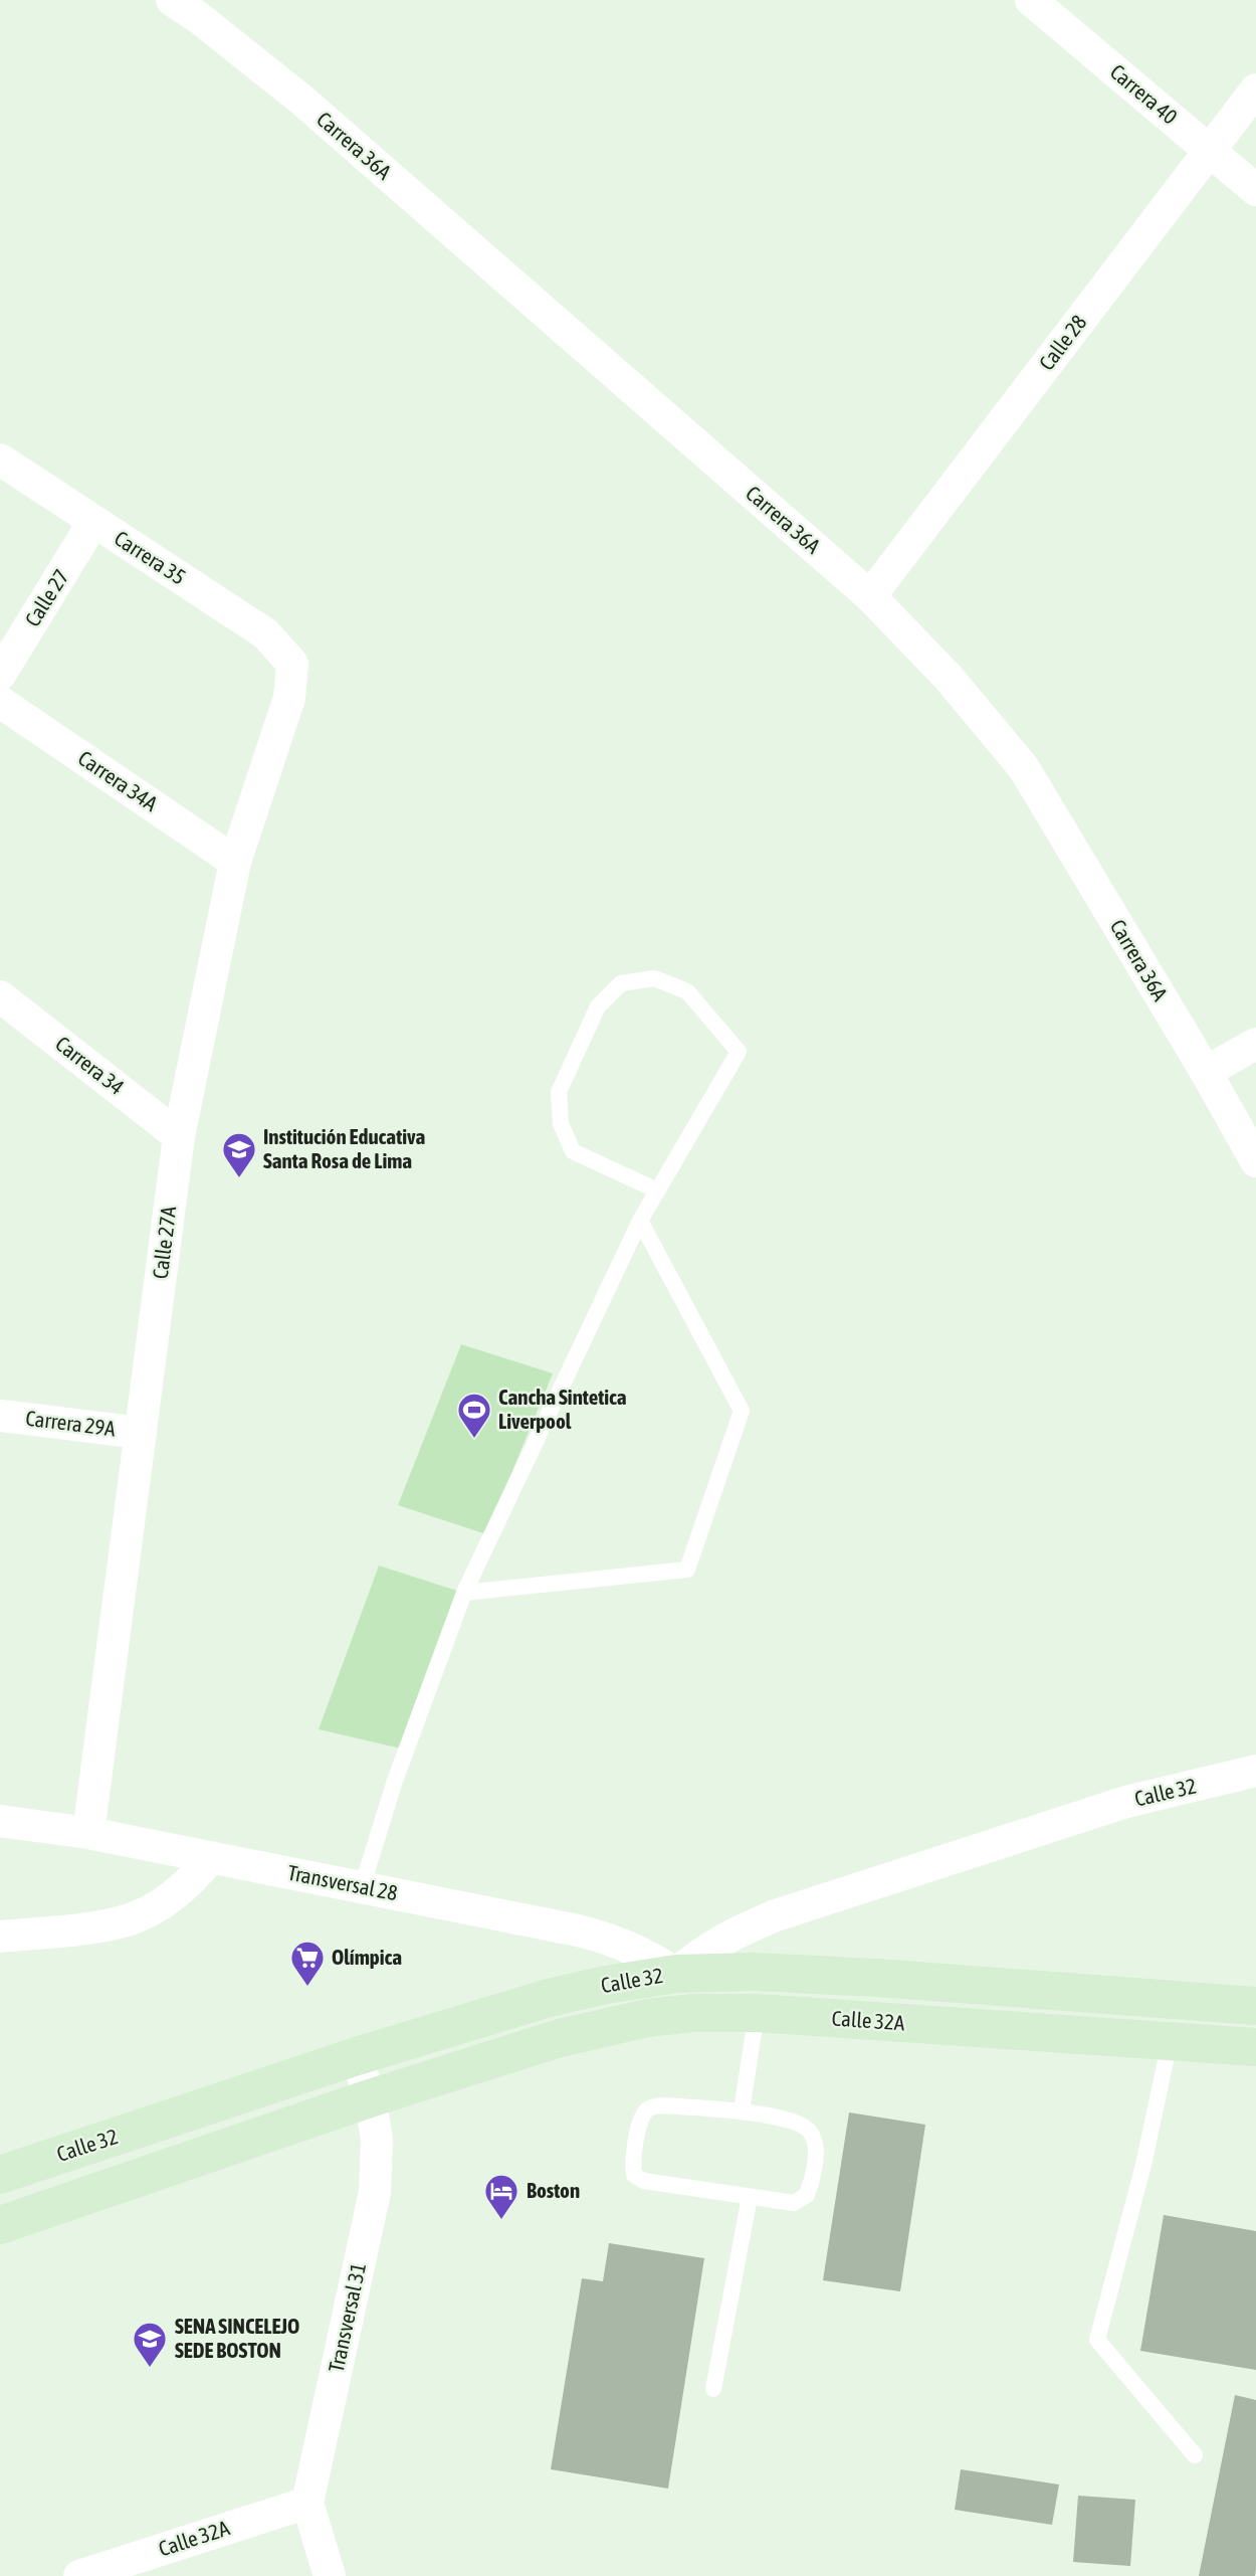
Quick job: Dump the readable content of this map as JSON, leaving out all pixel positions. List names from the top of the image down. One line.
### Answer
{"streets":{"main road":["Calle 32","Calle 32A"],"street":["Carrera 40","Carrera 36A","Calle 28","Carrera 35","Calle 27","Carrera 34A","Carrera 34","Calle 27A","Carrera 29A","Transversal 28","Transversal 31"]},"crossings":[["Carrera 40","Calle 28"],["Carrera 36A","Calle 28"],["Carrera 35","Calle 27"],["Carrera 35","Calle 27A"],["Carrera 34A","Calle 27A"],["Carrera 34","Calle 27A"],["Calle 27A","Carrera 29A"],["Calle 27A","Transversal 28"],["Calle 32","Transversal 28"],["Calle 32","Calle 32A"],["Calle 32","Transversal 31"],["Transversal 28","Calle 32A"],["Calle 32A","Transversal 31"]],"places":{"school or university":["Institución Educativa Santa Rosa de Lima","SENA SINCELEJO SEDE BOSTON"],"sports":["Cancha Sintetica Liverpool"],"supermarket":["Olímpica"],"hotel":["Boston"]}}
